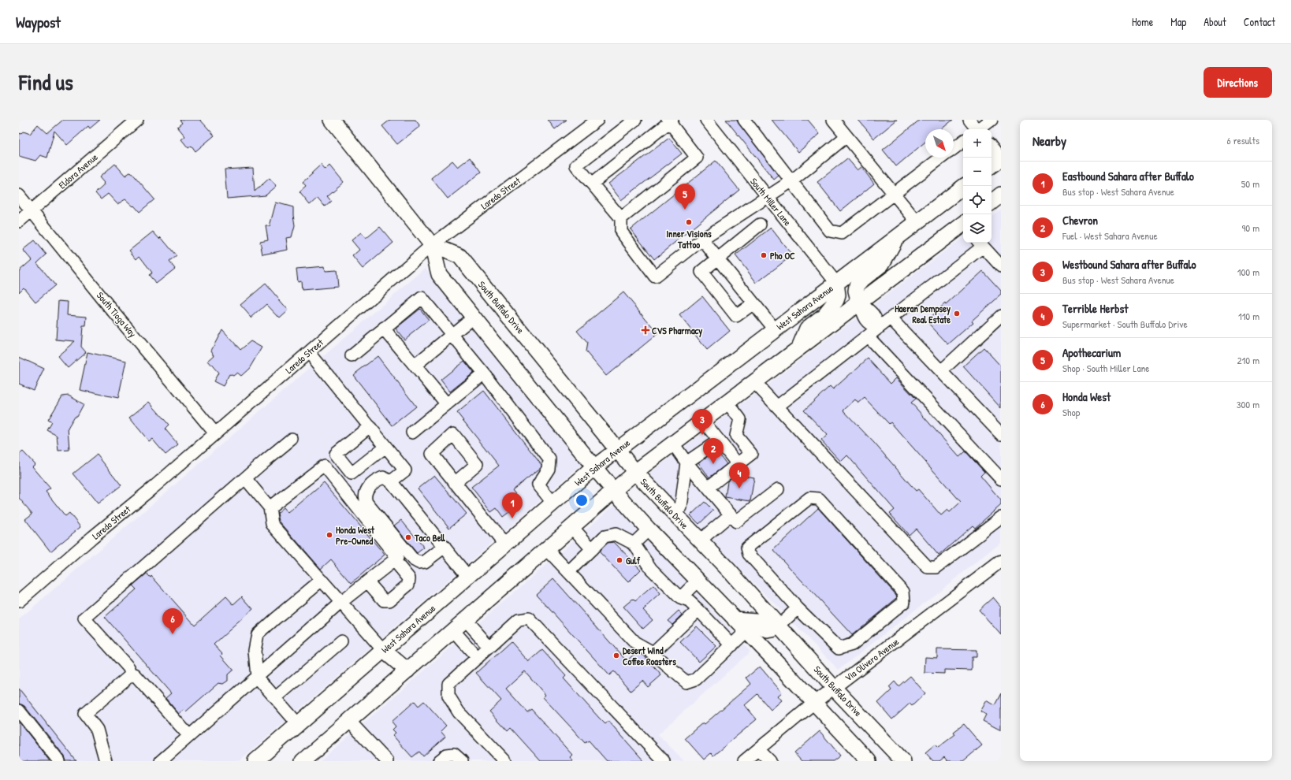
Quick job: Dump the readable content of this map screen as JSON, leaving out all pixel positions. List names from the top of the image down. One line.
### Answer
{"streets":{"main road":["South Buffalo Drive","West Sahara Avenue"],"street":["Eldora Avenue","Laredo Street","South Miller Lane","South Tioga Way","Via Olivero Avenue"]},"crossings":[["Eldora Avenue","South Tioga Way"],["Laredo Street","South Buffalo Drive"],["Laredo Street","South Tioga Way"],["South Miller Lane","West Sahara Avenue"],["South Buffalo Drive","West Sahara Avenue"],["South Buffalo Drive","Via Olivero Avenue"]],"places":{"other":["Inner Visions Tattoo","Pho OC","Haeran Dempsey Real Estate","Honda West Pre-Owned","Taco Bell","Gulf","Desert Wind Coffee Roasters"],"health":["CVS Pharmacy"]},"north":"bottom right","page":{"header":"Waypost","nav":["Home","Map","About","Contact"],"title":"Find us","buttons":"Directions","heading":["Nearby","6 results"],"map_buttons":["+","−"],"list":[{"mark":"1","name":"Eastbound Sahara after Buffalo","note":"Bus stop · West Sahara Avenue","value":"50 m"},{"mark":"2","name":"Chevron","note":"Fuel · West Sahara Avenue","value":"90 m"},{"mark":"3","name":"Westbound Sahara after Buffalo","note":"Bus stop · West Sahara Avenue","value":"100 m"},{"mark":"4","name":"Terrible Herbst","note":"Supermarket · South Buffalo Drive","value":"110 m"},{"mark":"5","name":"Apothecarium","note":"Shop · South Miller Lane","value":"210 m"},{"mark":"6","name":"Honda West","note":"Shop","value":"300 m"}],"pins":["5","3","2","4","1","6"]}}
